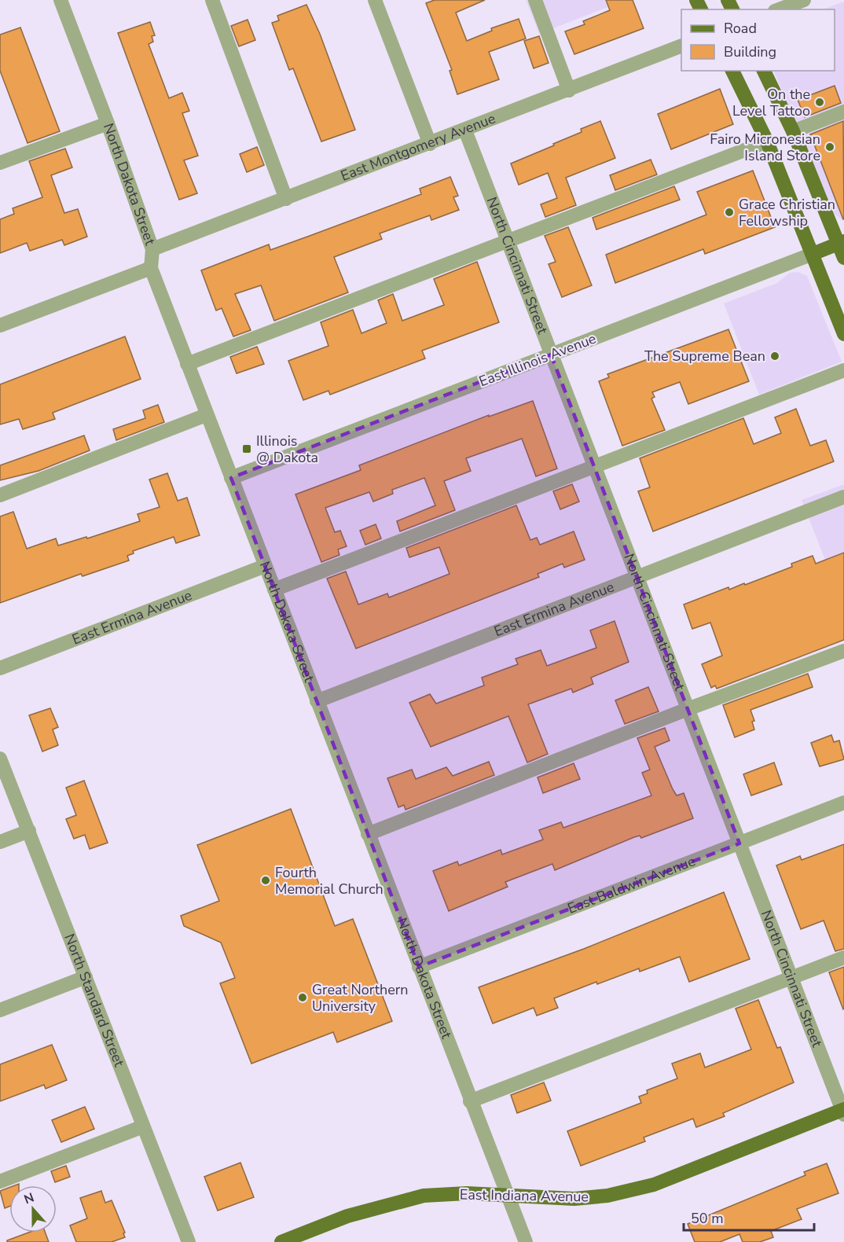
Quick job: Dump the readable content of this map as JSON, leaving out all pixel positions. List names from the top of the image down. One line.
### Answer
{"streets":{"main road":["East Illinois Avenue","East Indiana Avenue"],"street":["East Montgomery Avenue","North Dakota Street","North Cincinnati Street","East Ermina Avenue","East Baldwin Avenue","North Standard Street"]},"crossings":[["East Montgomery Avenue","North Dakota Street"],["East Montgomery Avenue","North Cincinnati Street"],["North Dakota Street","East Illinois Avenue"],["North Dakota Street","East Ermina Avenue"],["North Dakota Street","East Baldwin Avenue"],["North Dakota Street","East Indiana Avenue"],["North Cincinnati Street","East Illinois Avenue"],["North Cincinnati Street","East Ermina Avenue"],["North Cincinnati Street","East Baldwin Avenue"],["North Cincinnati Street","East Indiana Avenue"]],"places":{"other":["On the Level Tattoo","Fairo Micronesian Island Store","Grace Christian Fellowship","The Supreme Bean","Fourth Memorial Church","Great Northern University"],"transit":["Illinois @ Dakota"]},"legend":["Road","Building"],"scale_bar":"50 m","north":"top"}
